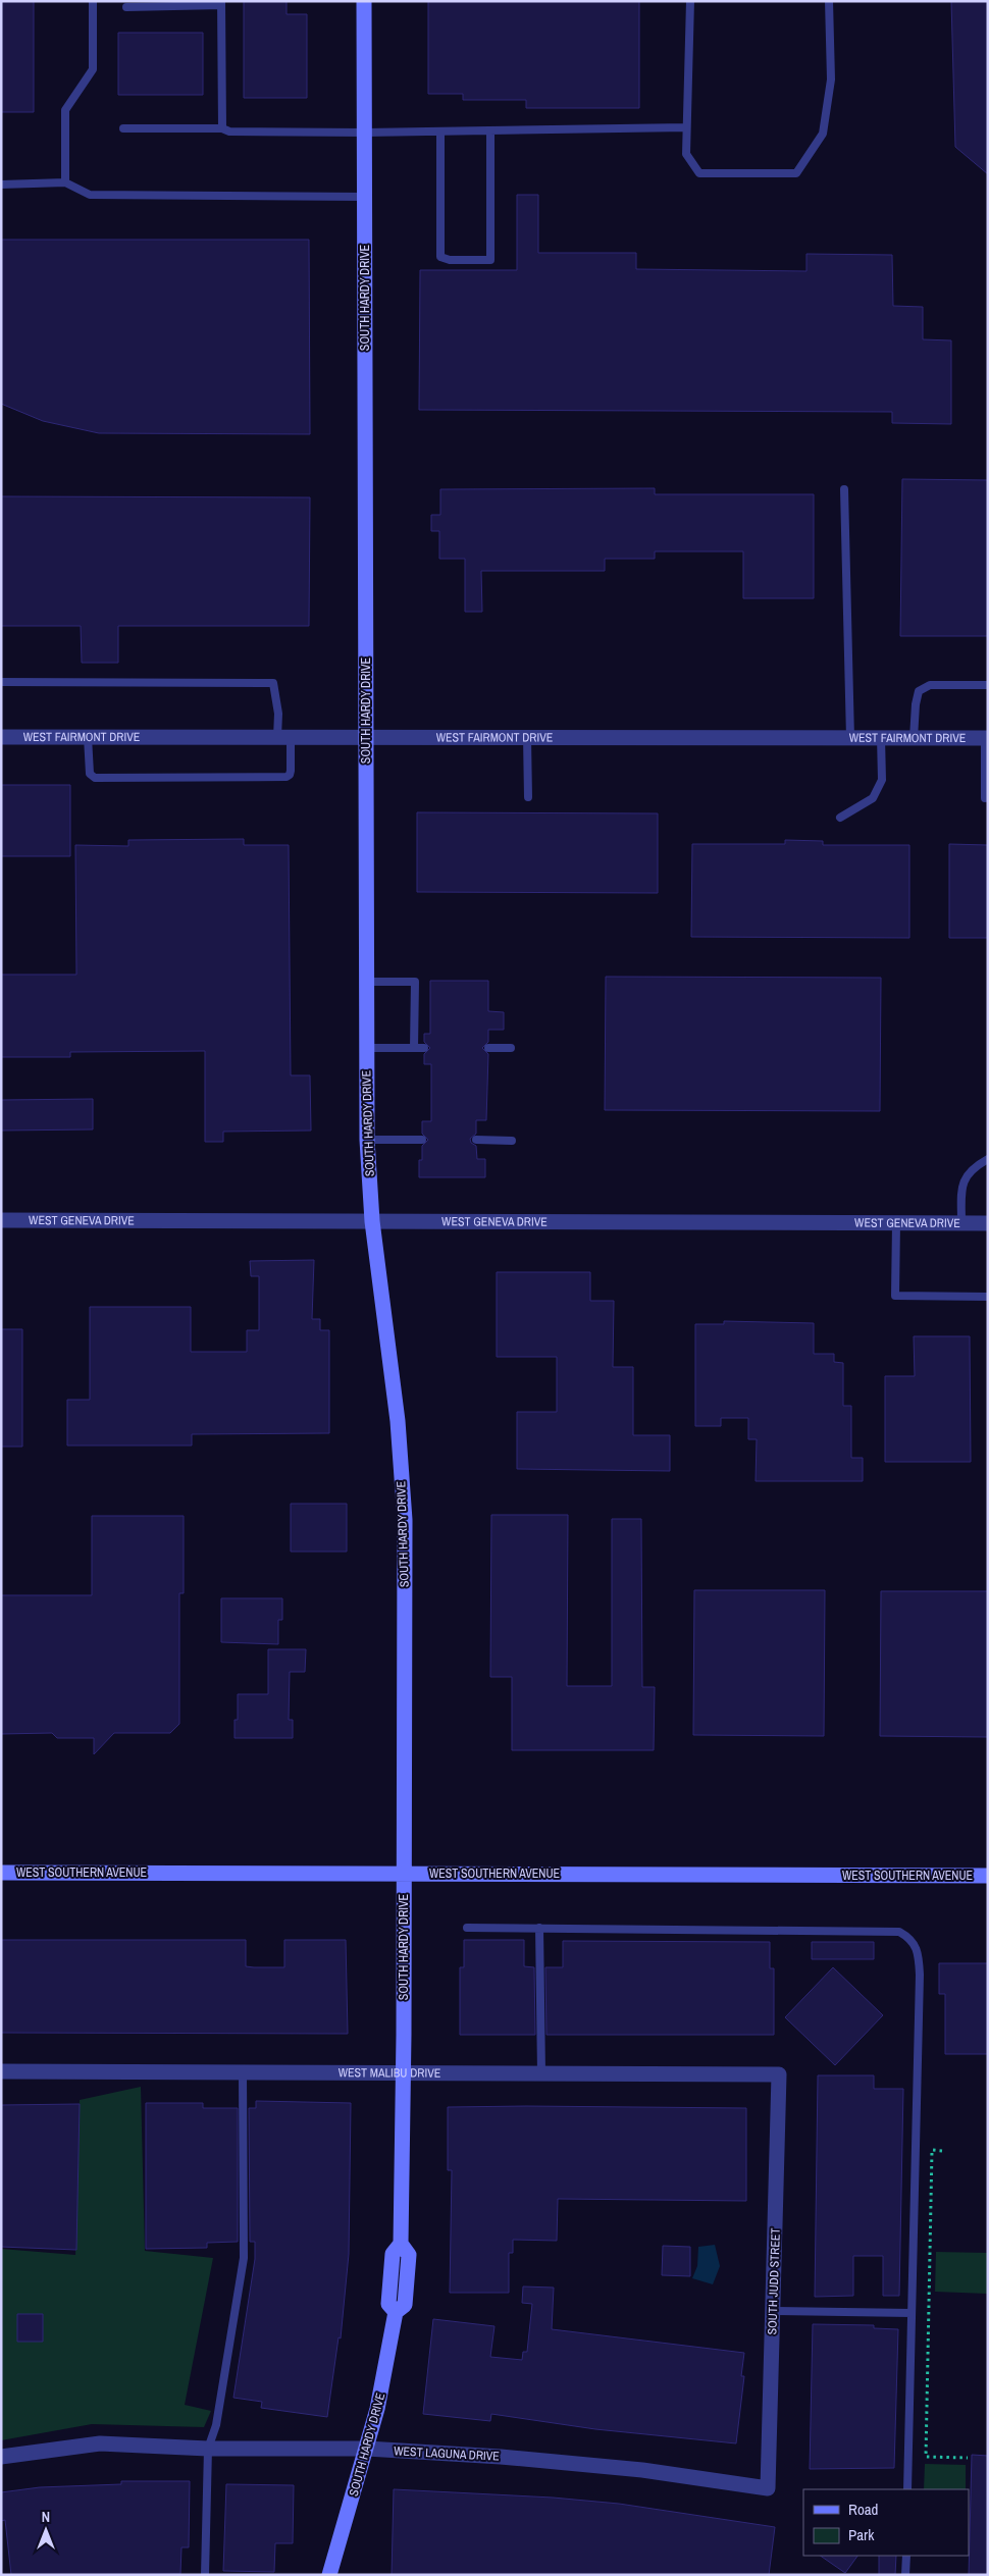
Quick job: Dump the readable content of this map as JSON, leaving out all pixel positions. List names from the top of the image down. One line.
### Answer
{"streets":{"street":["SOUTH HARDY DRIVE","WEST FAIRMONT DRIVE","WEST GENEVA DRIVE","WEST SOUTHERN AVENUE","WEST MALIBU DRIVE","SOUTH JUDD STREET","WEST LAGUNA DRIVE"]},"crossings":[["SOUTH HARDY DRIVE","WEST FAIRMONT DRIVE"],["SOUTH HARDY DRIVE","WEST GENEVA DRIVE"],["SOUTH HARDY DRIVE","WEST SOUTHERN AVENUE"],["SOUTH HARDY DRIVE","WEST MALIBU DRIVE"],["SOUTH HARDY DRIVE","WEST LAGUNA DRIVE"],["WEST MALIBU DRIVE","SOUTH JUDD STREET"],["SOUTH JUDD STREET","WEST LAGUNA DRIVE"]],"legend":["Road","Park"],"north":"top"}
